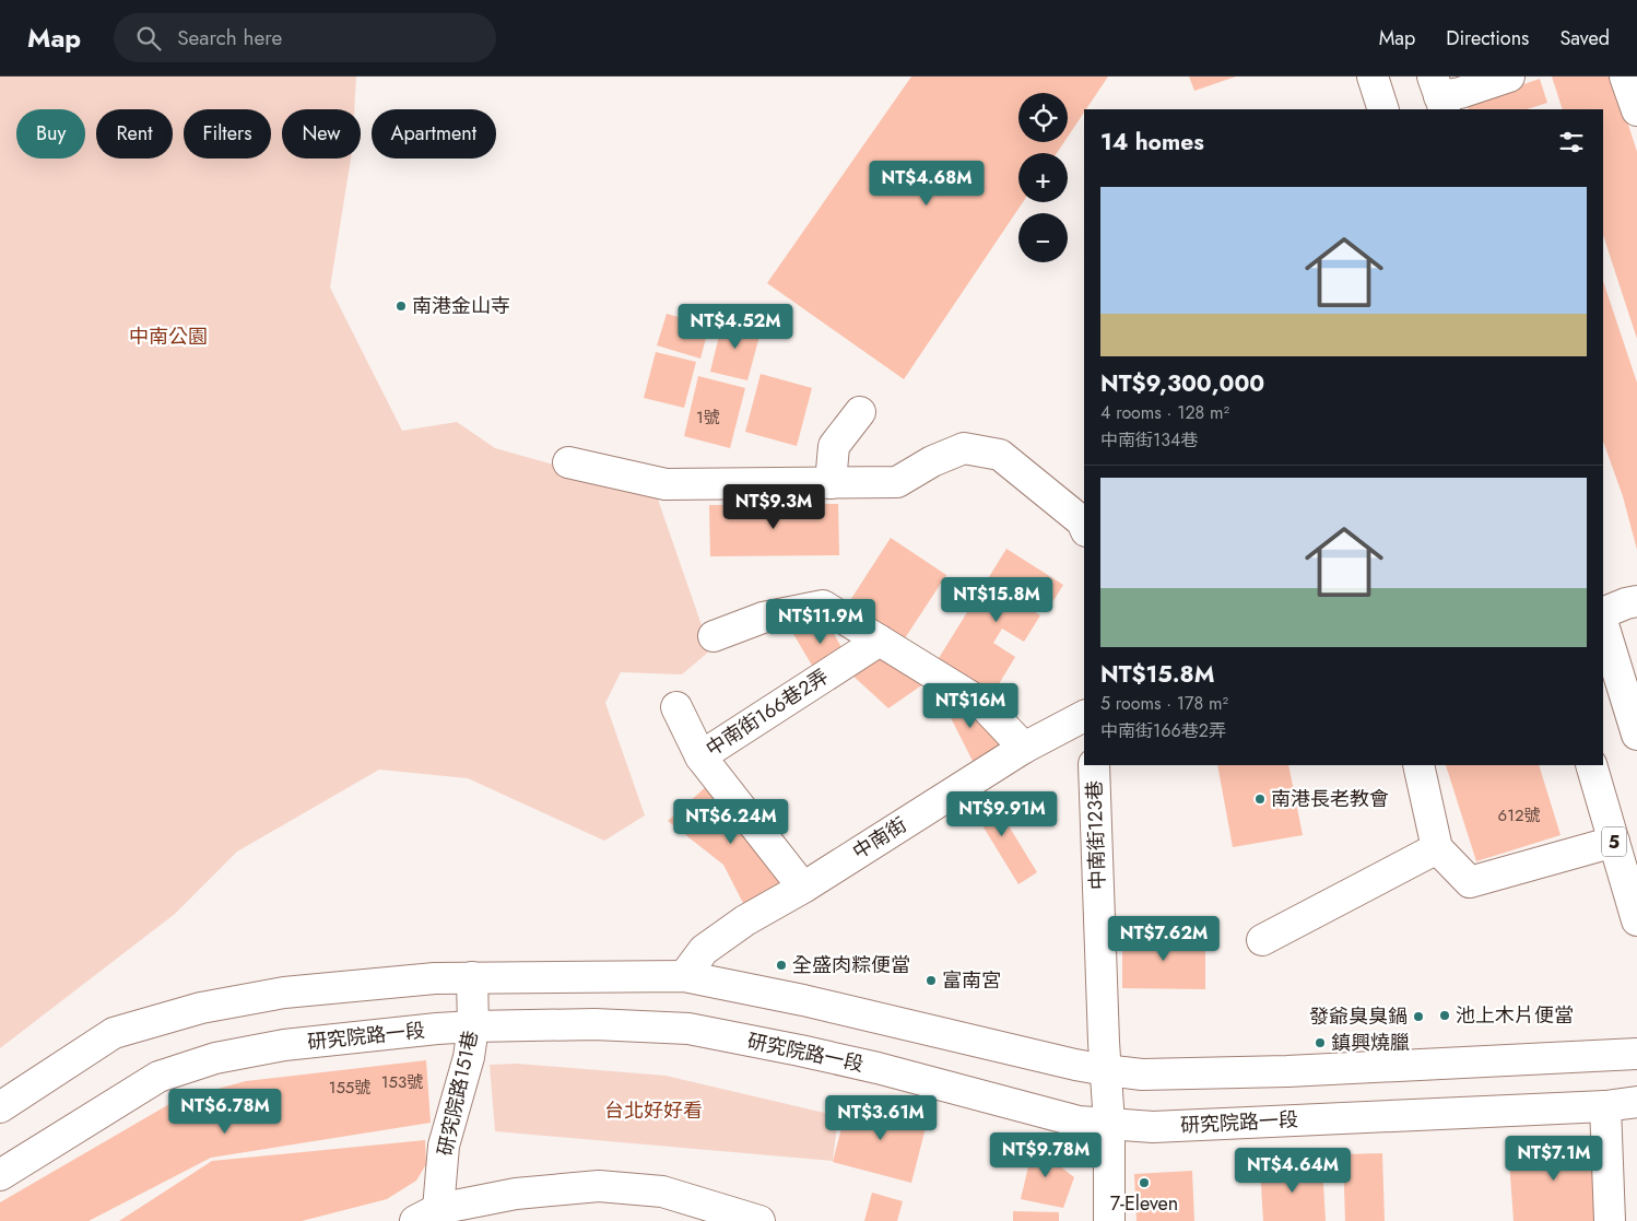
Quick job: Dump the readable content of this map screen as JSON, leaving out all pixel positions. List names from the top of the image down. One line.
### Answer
{"streets":{"main road":["中南街166巷2弄","中南街123巷","中南街","5","研究院路一段","研究院路151巷"]},"crossings":[["中南街123巷","研究院路一段"],["研究院路一段","研究院路151巷"]],"parks":["中南公園","台北好好看"],"places":["南港金山寺","南港長老教會","全盛肉粽便當","富南宮","池上木片便當","發爺臭臭鍋","鎮興燒臘","7-Eleven"],"house_numbers":["1號","612號","153號","155號"],"page":{"header":"Map","search":"Search here","nav":["Map","Directions","Saved"],"map_buttons":["+","−"],"chip":["Buy","Rent","Filters","New","Apartment"],"heading":"14 homes","price":["NT$4.68M","NT$4.52M","NT$9.3M","NT$15.8M","NT$11.9M","NT$16M","NT$9.91M","NT$6.24M","NT$7.62M","NT$6.78M","NT$3.61M","NT$9.78M","NT$7.1M","NT$4.64M"],"list":[{"name":"NT$9,300,000","note":"4 rooms · 128 m² · 中南街134巷"},{"name":"NT$15.8M","note":"5 rooms · 178 m² · 中南街166巷2弄"}]}}
